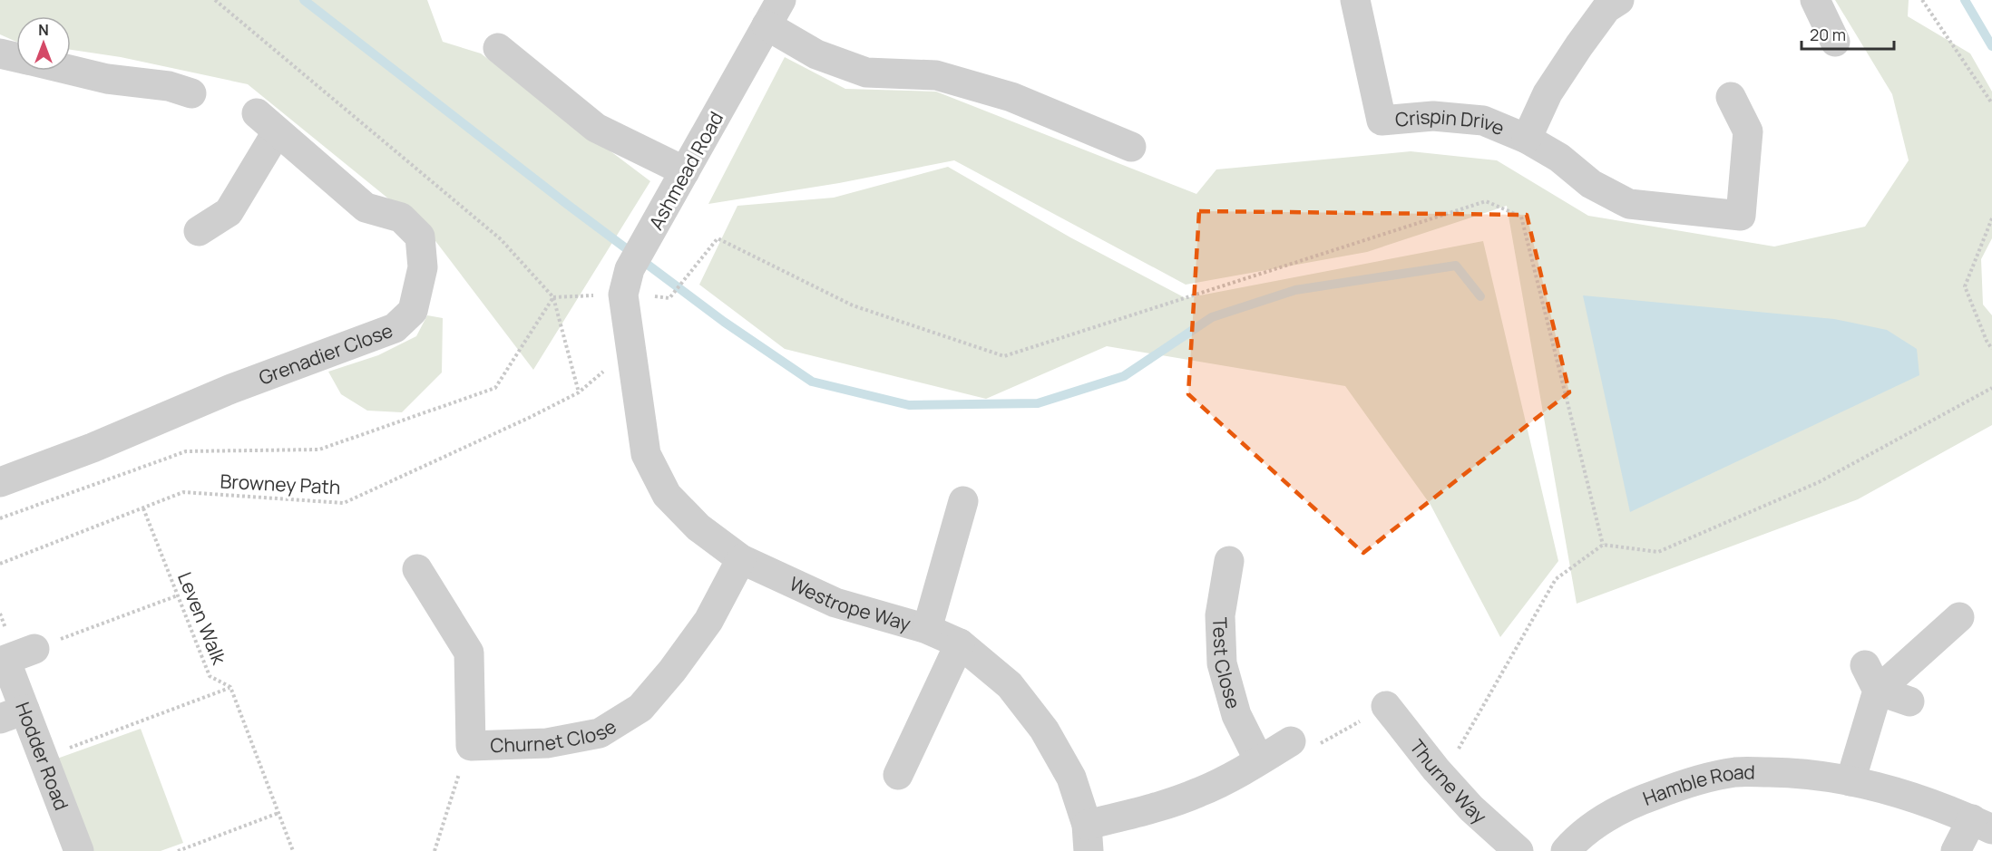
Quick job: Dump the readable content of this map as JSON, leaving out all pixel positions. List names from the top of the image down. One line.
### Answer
{"streets":{"street":["Crispin Drive","Ashmead Road","Grenadier Close","Westrope Way","Test Close","Churnet Close","Hodder Road","Thurne Way","Hamble Road"],"path":["Browney Path","Leven Walk"]},"crossings":[["Browney Path","Westrope Way"],["Browney Path","Leven Walk"],["Westrope Way","Churnet Close"]],"scale_bar":"20 m","north":"top"}
